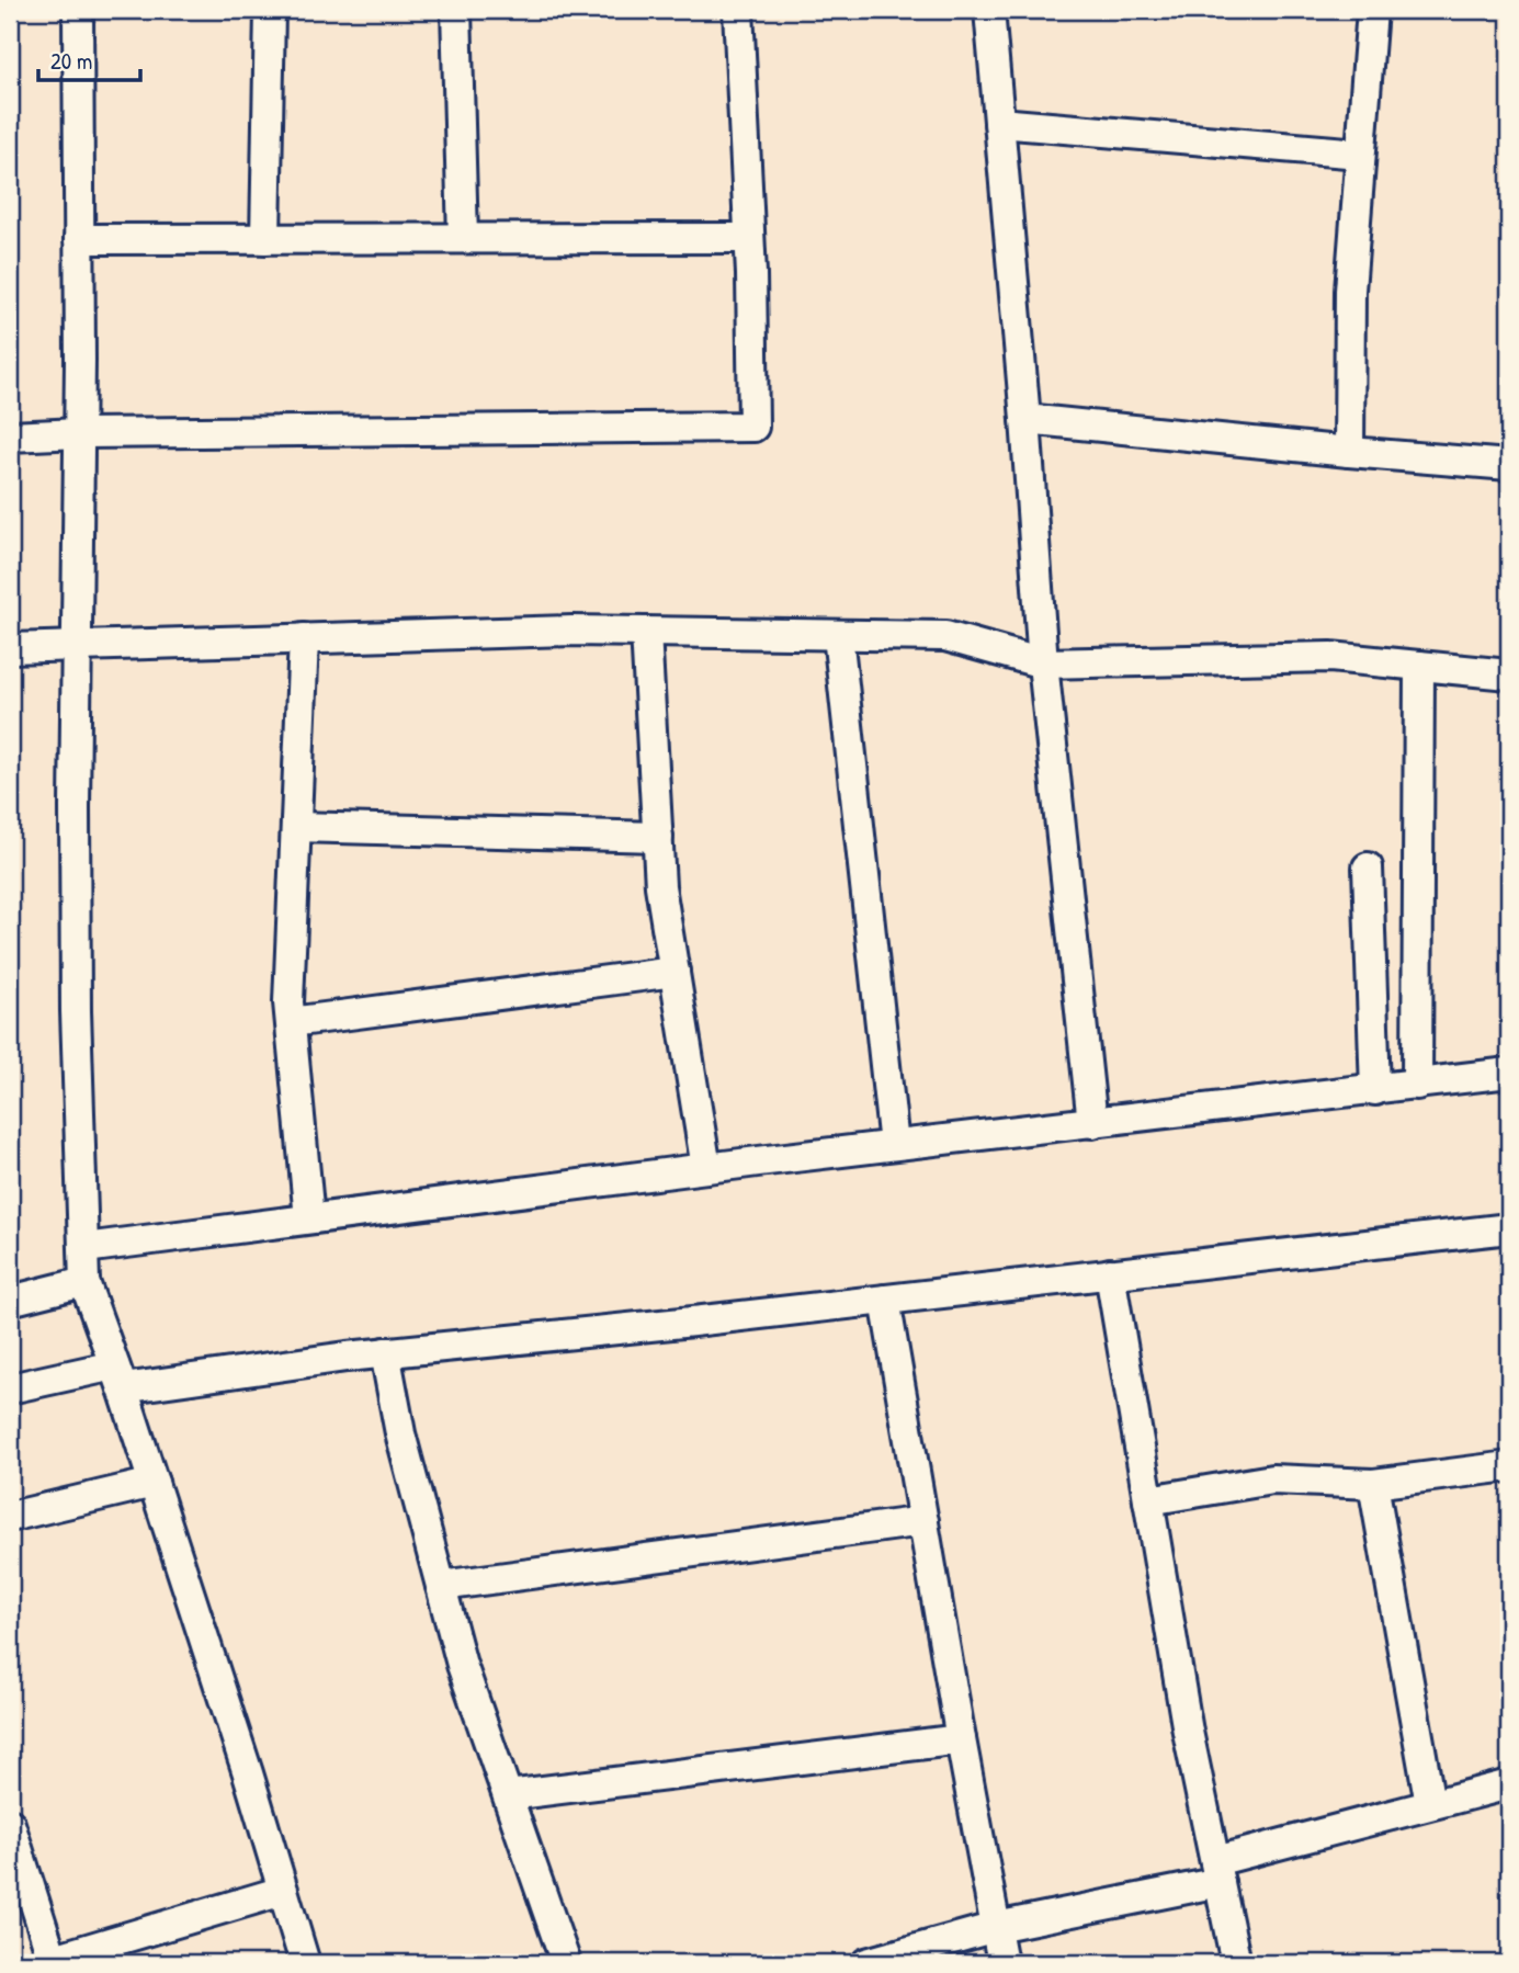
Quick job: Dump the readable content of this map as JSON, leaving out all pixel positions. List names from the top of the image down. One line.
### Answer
{"scale_bar":"20 m"}
